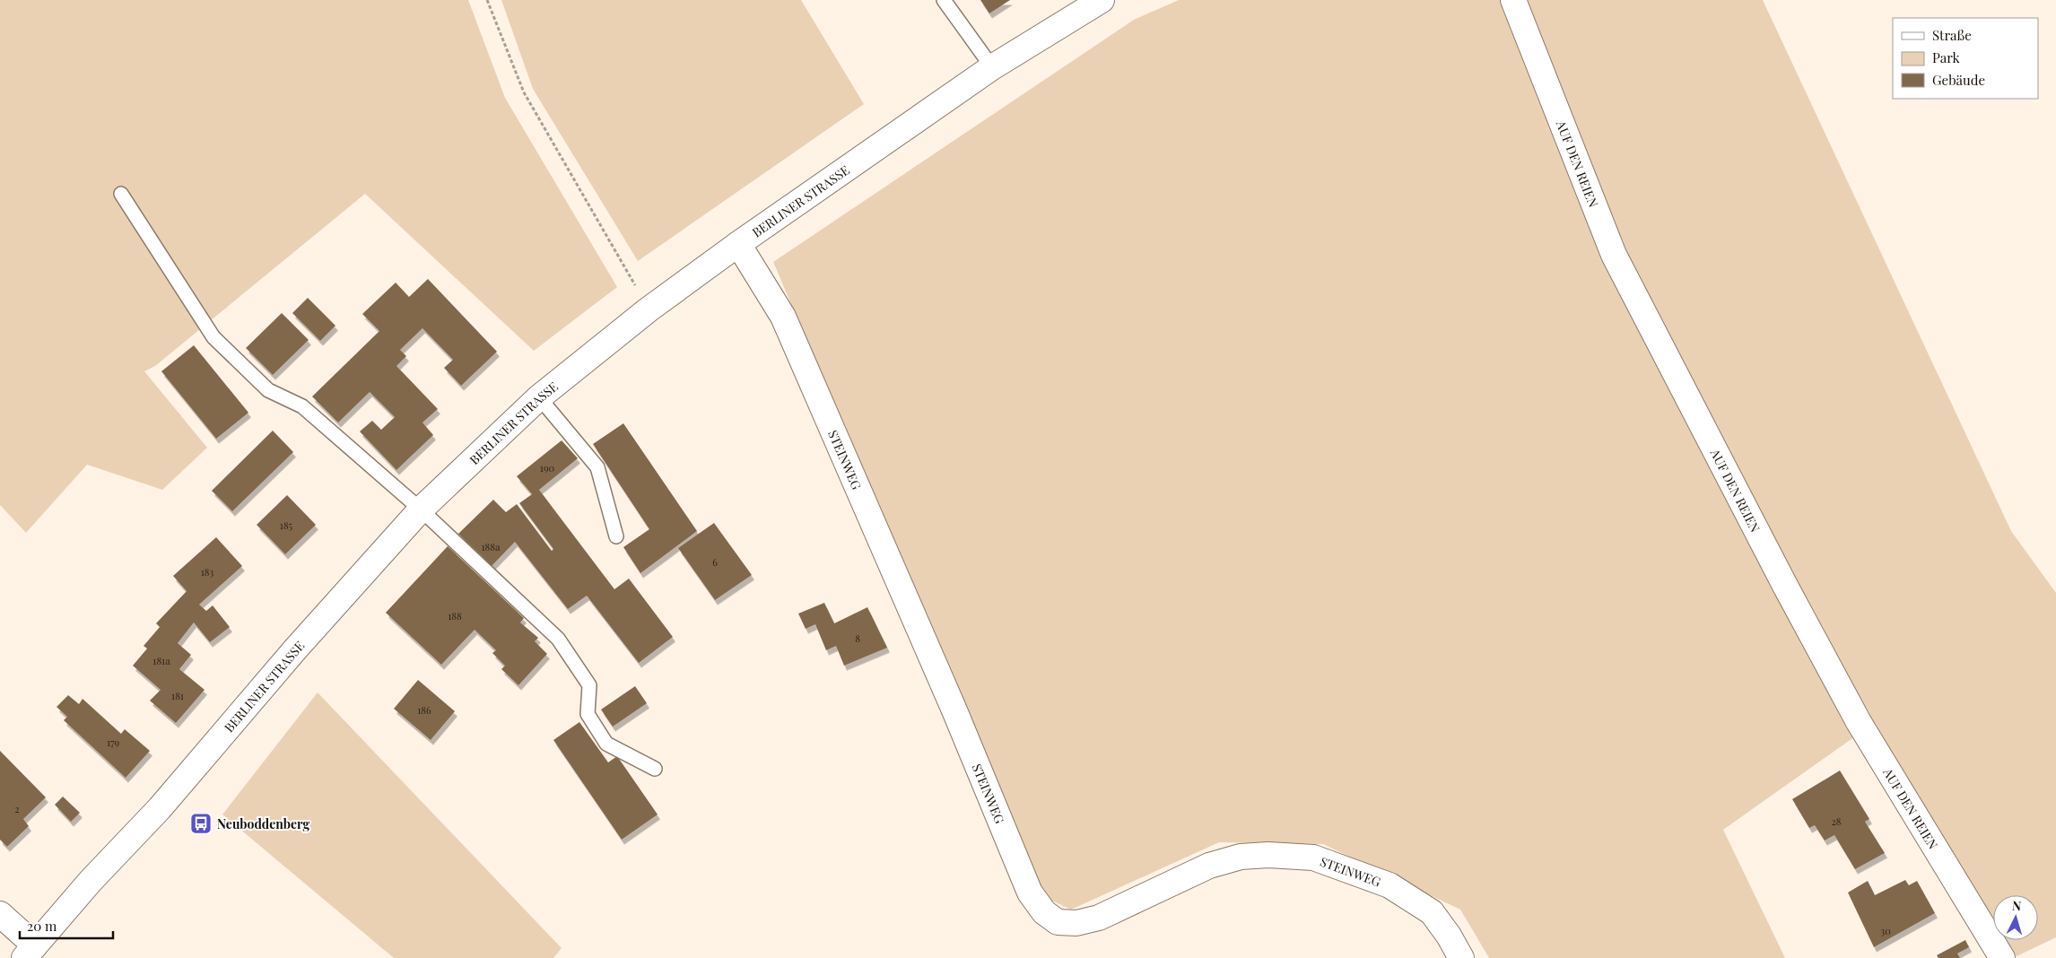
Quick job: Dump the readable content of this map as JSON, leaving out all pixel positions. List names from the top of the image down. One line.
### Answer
{"streets":{"street":["AUF DEN REIEN","BERLINER STRASSE","STEINWEG"]},"crossings":[["BERLINER STRASSE","STEINWEG"]],"places":{"bus stop":["Neuboddenberg"]},"house_numbers":["190","185","188a","6","183","188","8","181a","181","186","179","2","28","30"],"legend":["Straße","Park","Gebäude"],"scale_bar":"20 m","north":"top"}
